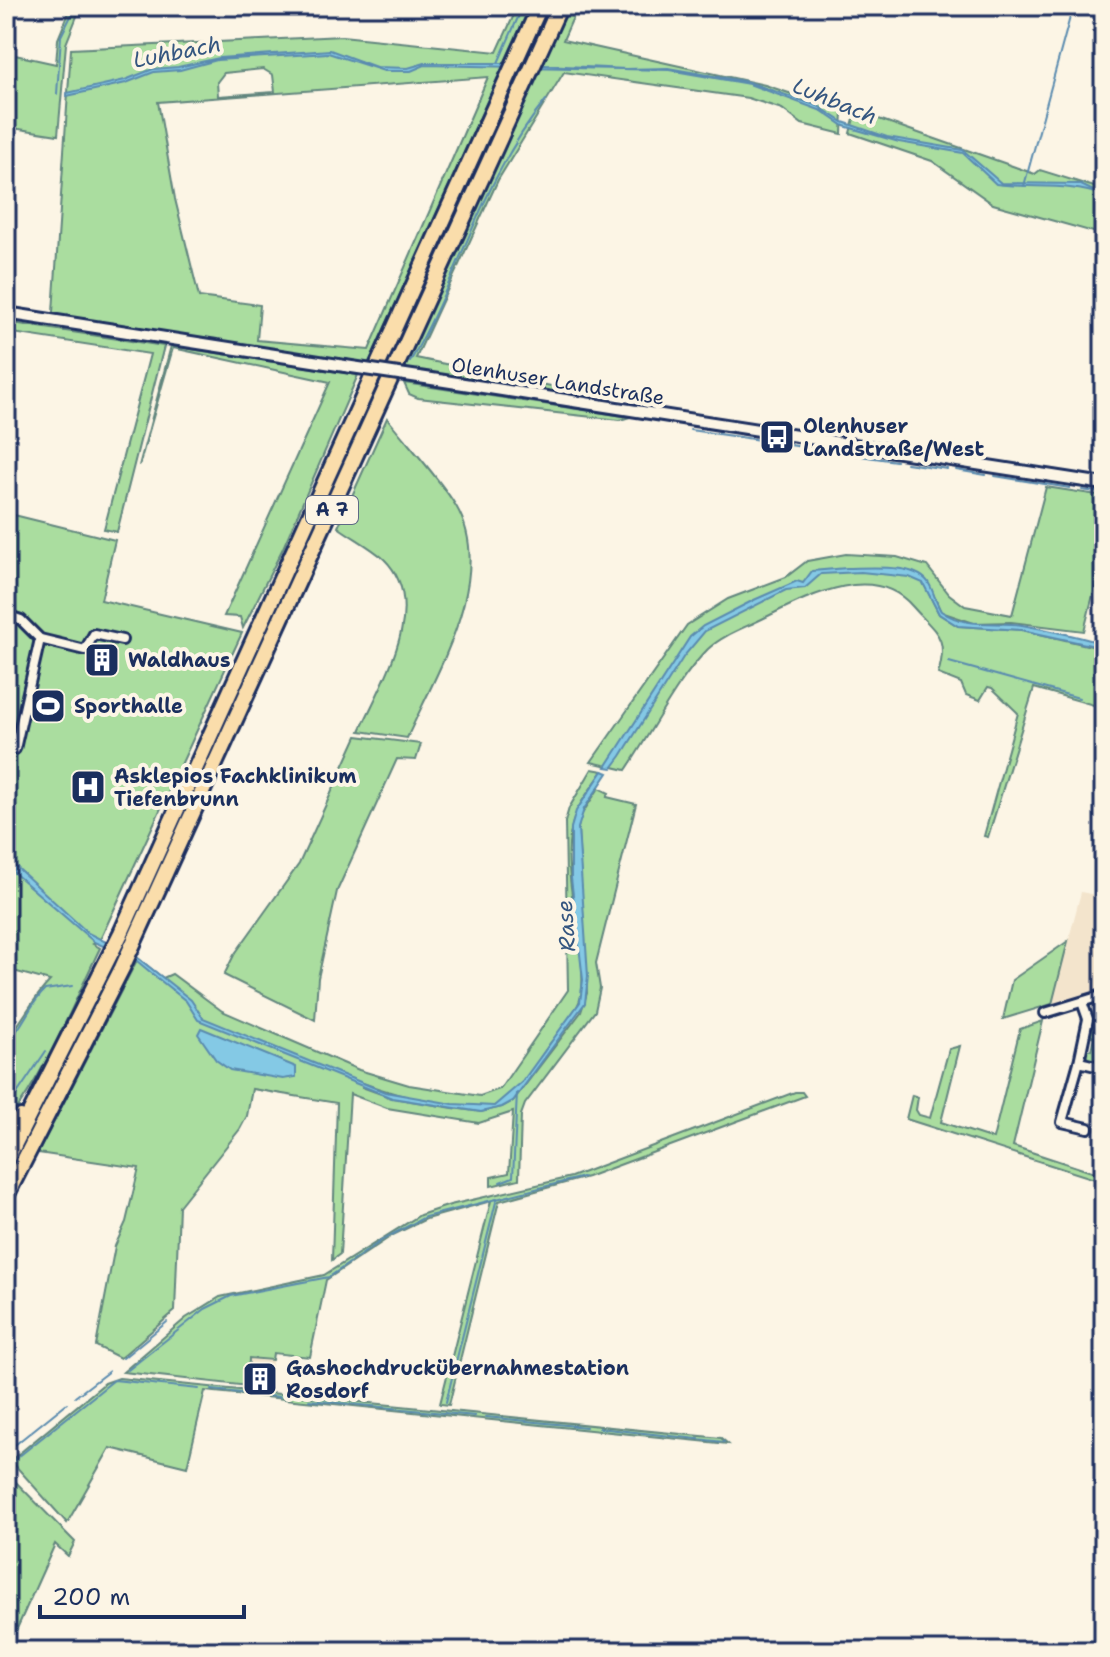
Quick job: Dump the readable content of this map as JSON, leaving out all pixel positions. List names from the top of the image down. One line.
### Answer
{"streets":{"highway":["A 7"],"street":["Olenhuser Landstraße"]},"water":["Luhbach","Rase"],"places":{"bus stop":["Olenhuser Landstraße/West"],"building":["Waldhaus","Gashochdruckübernahmestation Rosdorf"],"sports":["Sporthalle"],"hospital":["Asklepios Fachklinikum Tiefenbrunn"]},"scale_bar":"200 m"}
